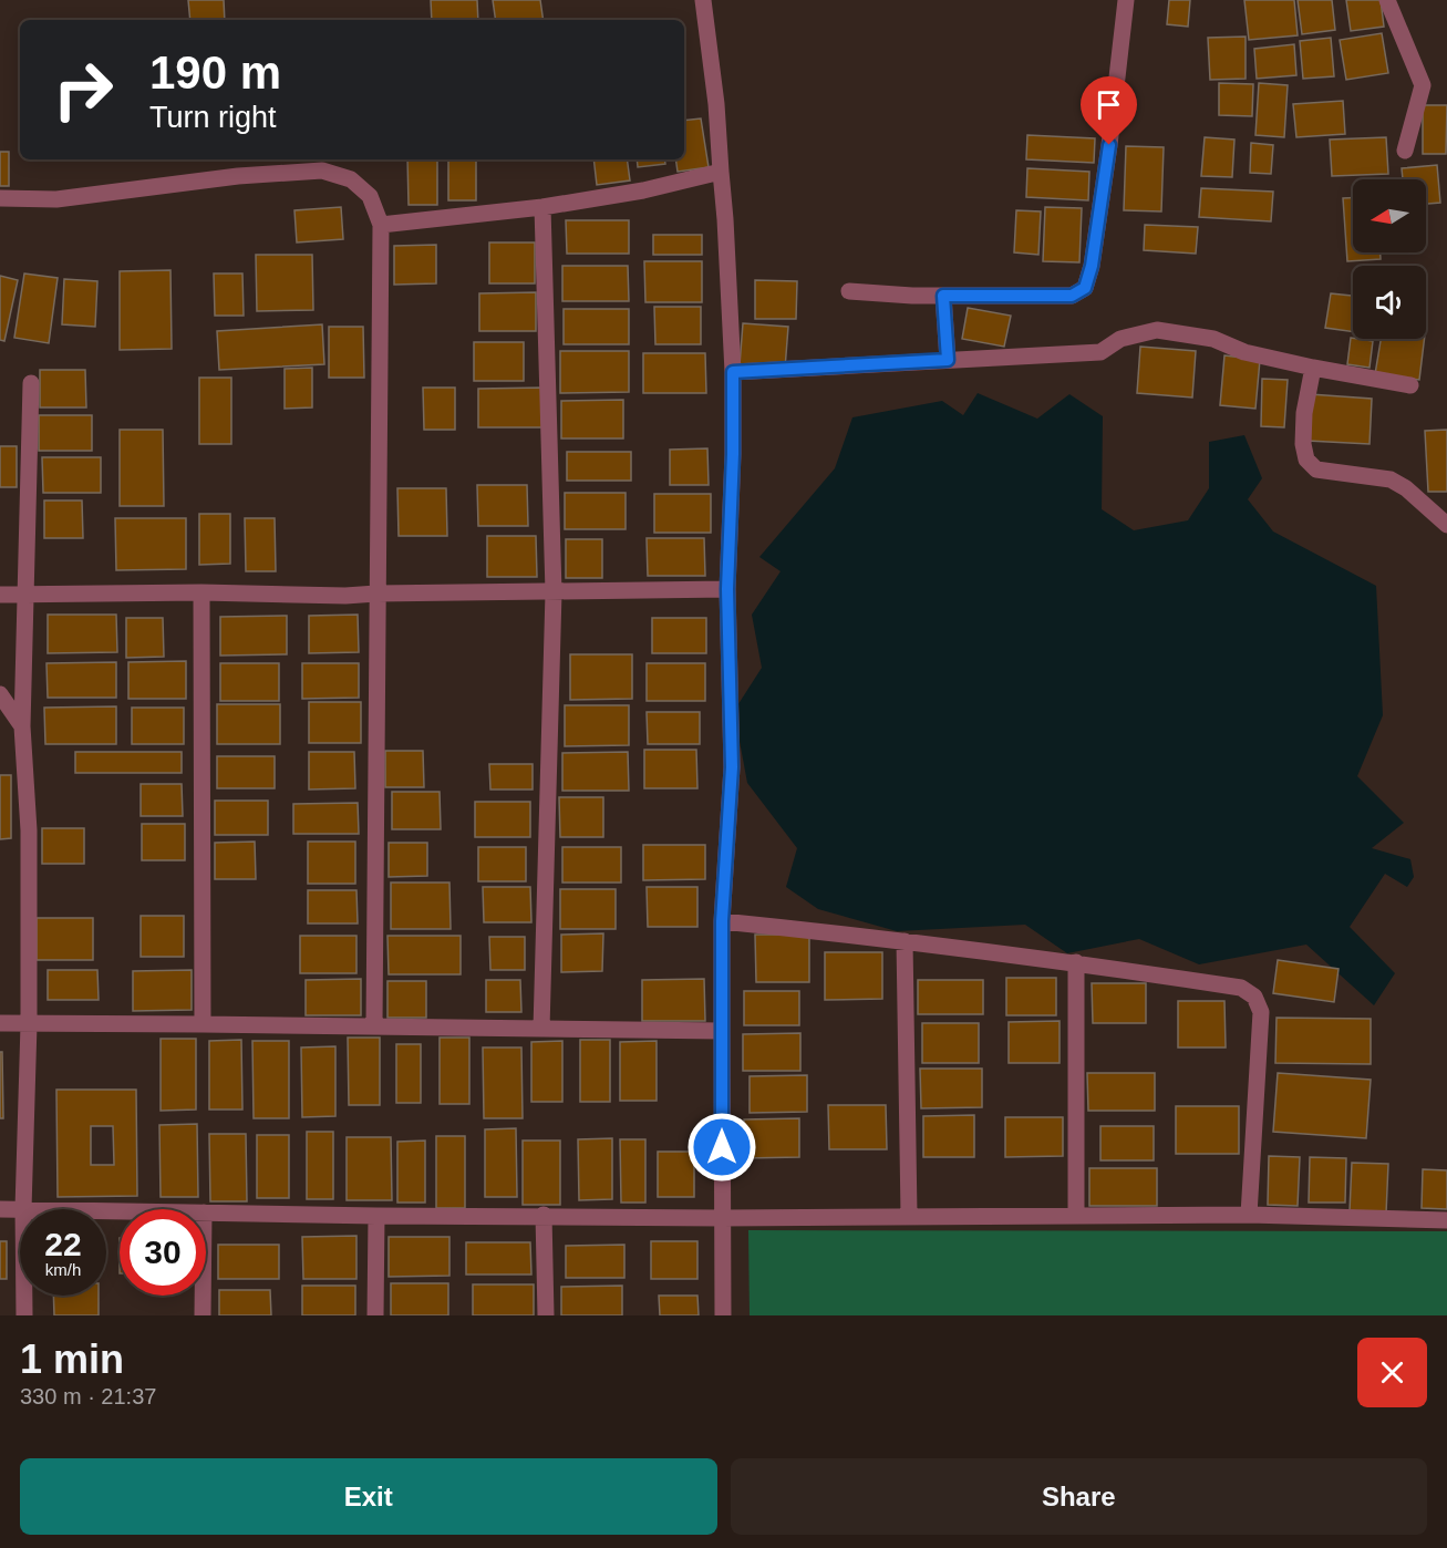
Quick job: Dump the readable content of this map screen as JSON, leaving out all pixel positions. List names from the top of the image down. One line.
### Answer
{"north":"left","page":{"turn":["190 m","Turn right"],"speed":"22 km/h","limit":"30","heading":["1 min","330 m · 21:37"],"buttons":["Exit","Share"]}}
